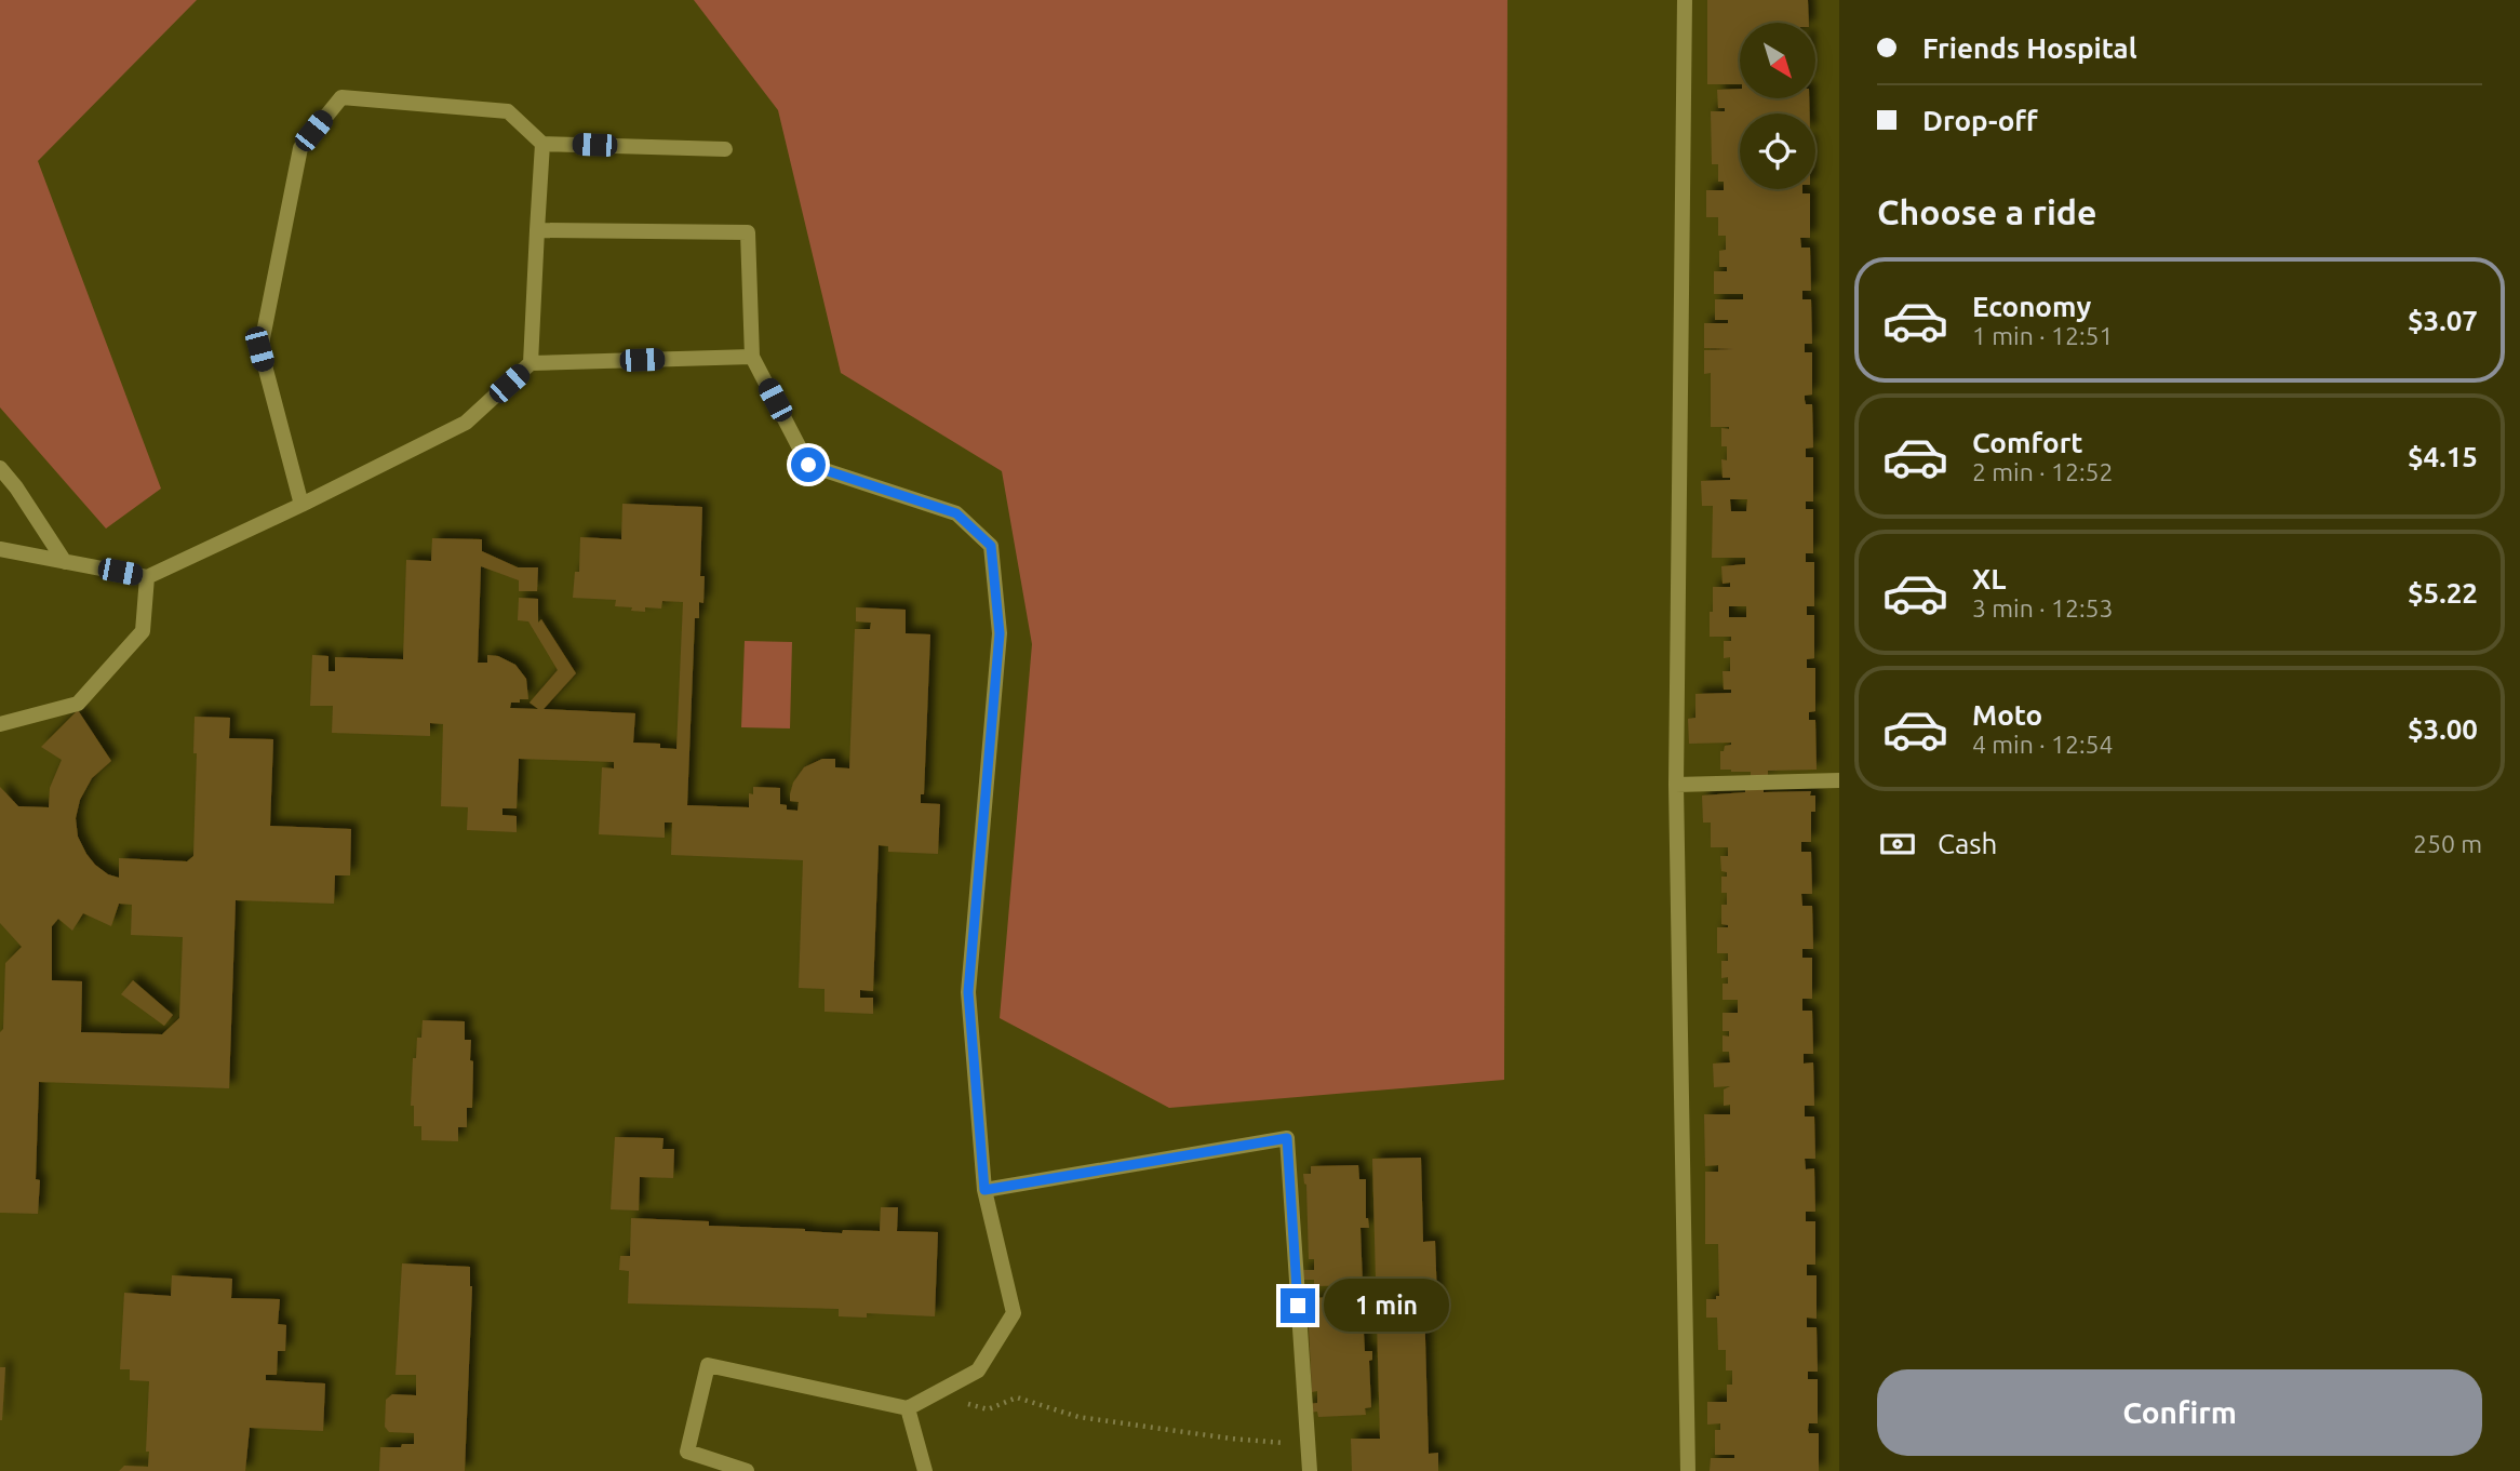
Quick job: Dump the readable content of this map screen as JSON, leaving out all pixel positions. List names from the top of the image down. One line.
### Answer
{"north":"bottom right","page":{"banner":["Friends Hospital","Drop-off"],"heading":"Choose a ride","list":[{"name":"Economy","note":"1 min · 12:51","value":"$3.07"},{"name":"Comfort","note":"2 min · 12:52","value":"$4.15"},{"name":"XL","note":"3 min · 12:53","value":"$5.22"},{"name":"Moto","note":"4 min · 12:54","value":"$3.00"}],"pay":["Cash","250 m"],"bubble":"1 min","buttons":"Confirm"}}
